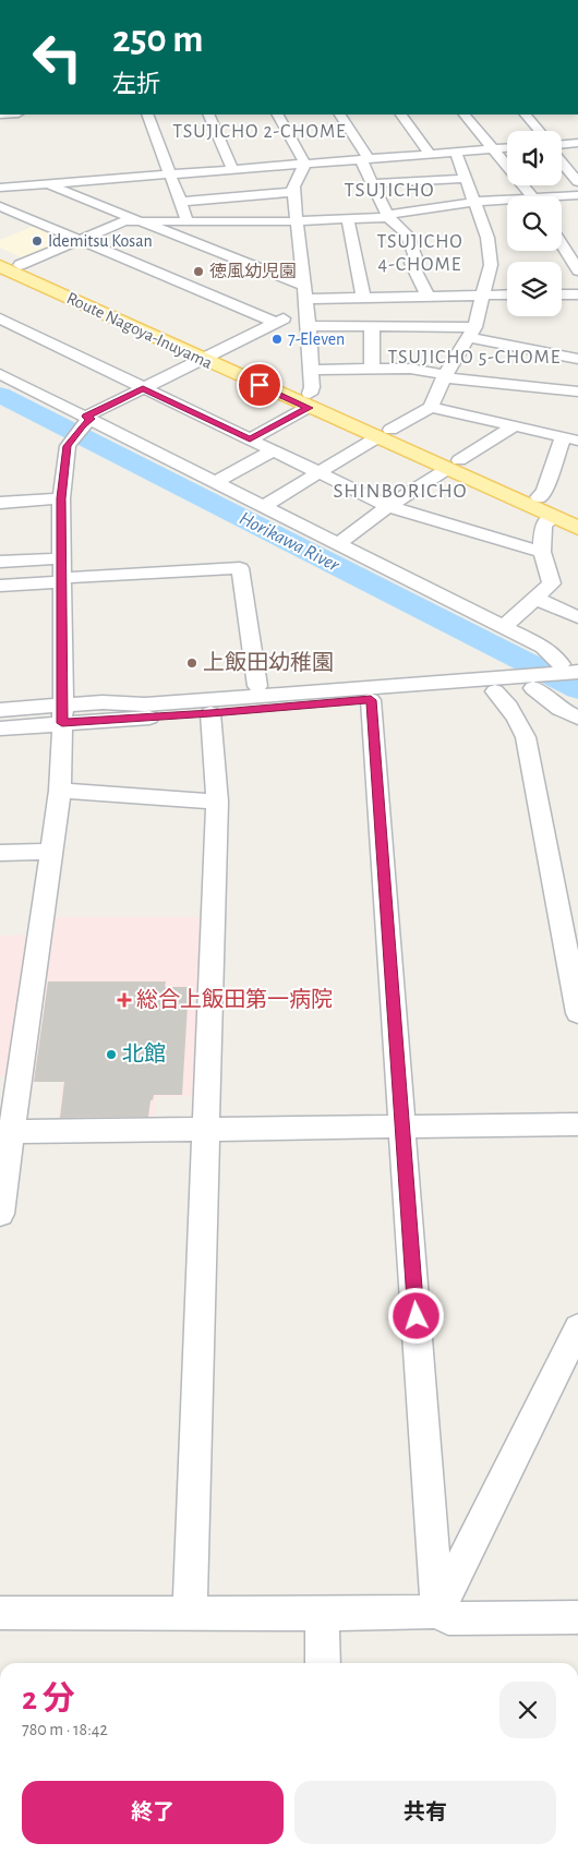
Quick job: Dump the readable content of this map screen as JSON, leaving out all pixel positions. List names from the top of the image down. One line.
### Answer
{"streets":{"main road":["Route Nagoya-Inuyama"]},"districts":["TSUJICHO 2-CHOME","TSUJICHO","TSUJICHO 4-CHOME","TSUJICHO 5-CHOME","SHINBORICHO"],"water":["Horikawa River"],"places":{"other":["Idemitsu Kosan","徳風幼児園","7-Eleven","上飯田幼稚園","北館"],"health":["総合上飯田第一病院"]},"page":{"turn":["250 m","左折"],"heading":["2 分","780 m · 18:42"],"buttons":["終了","共有"]}}
